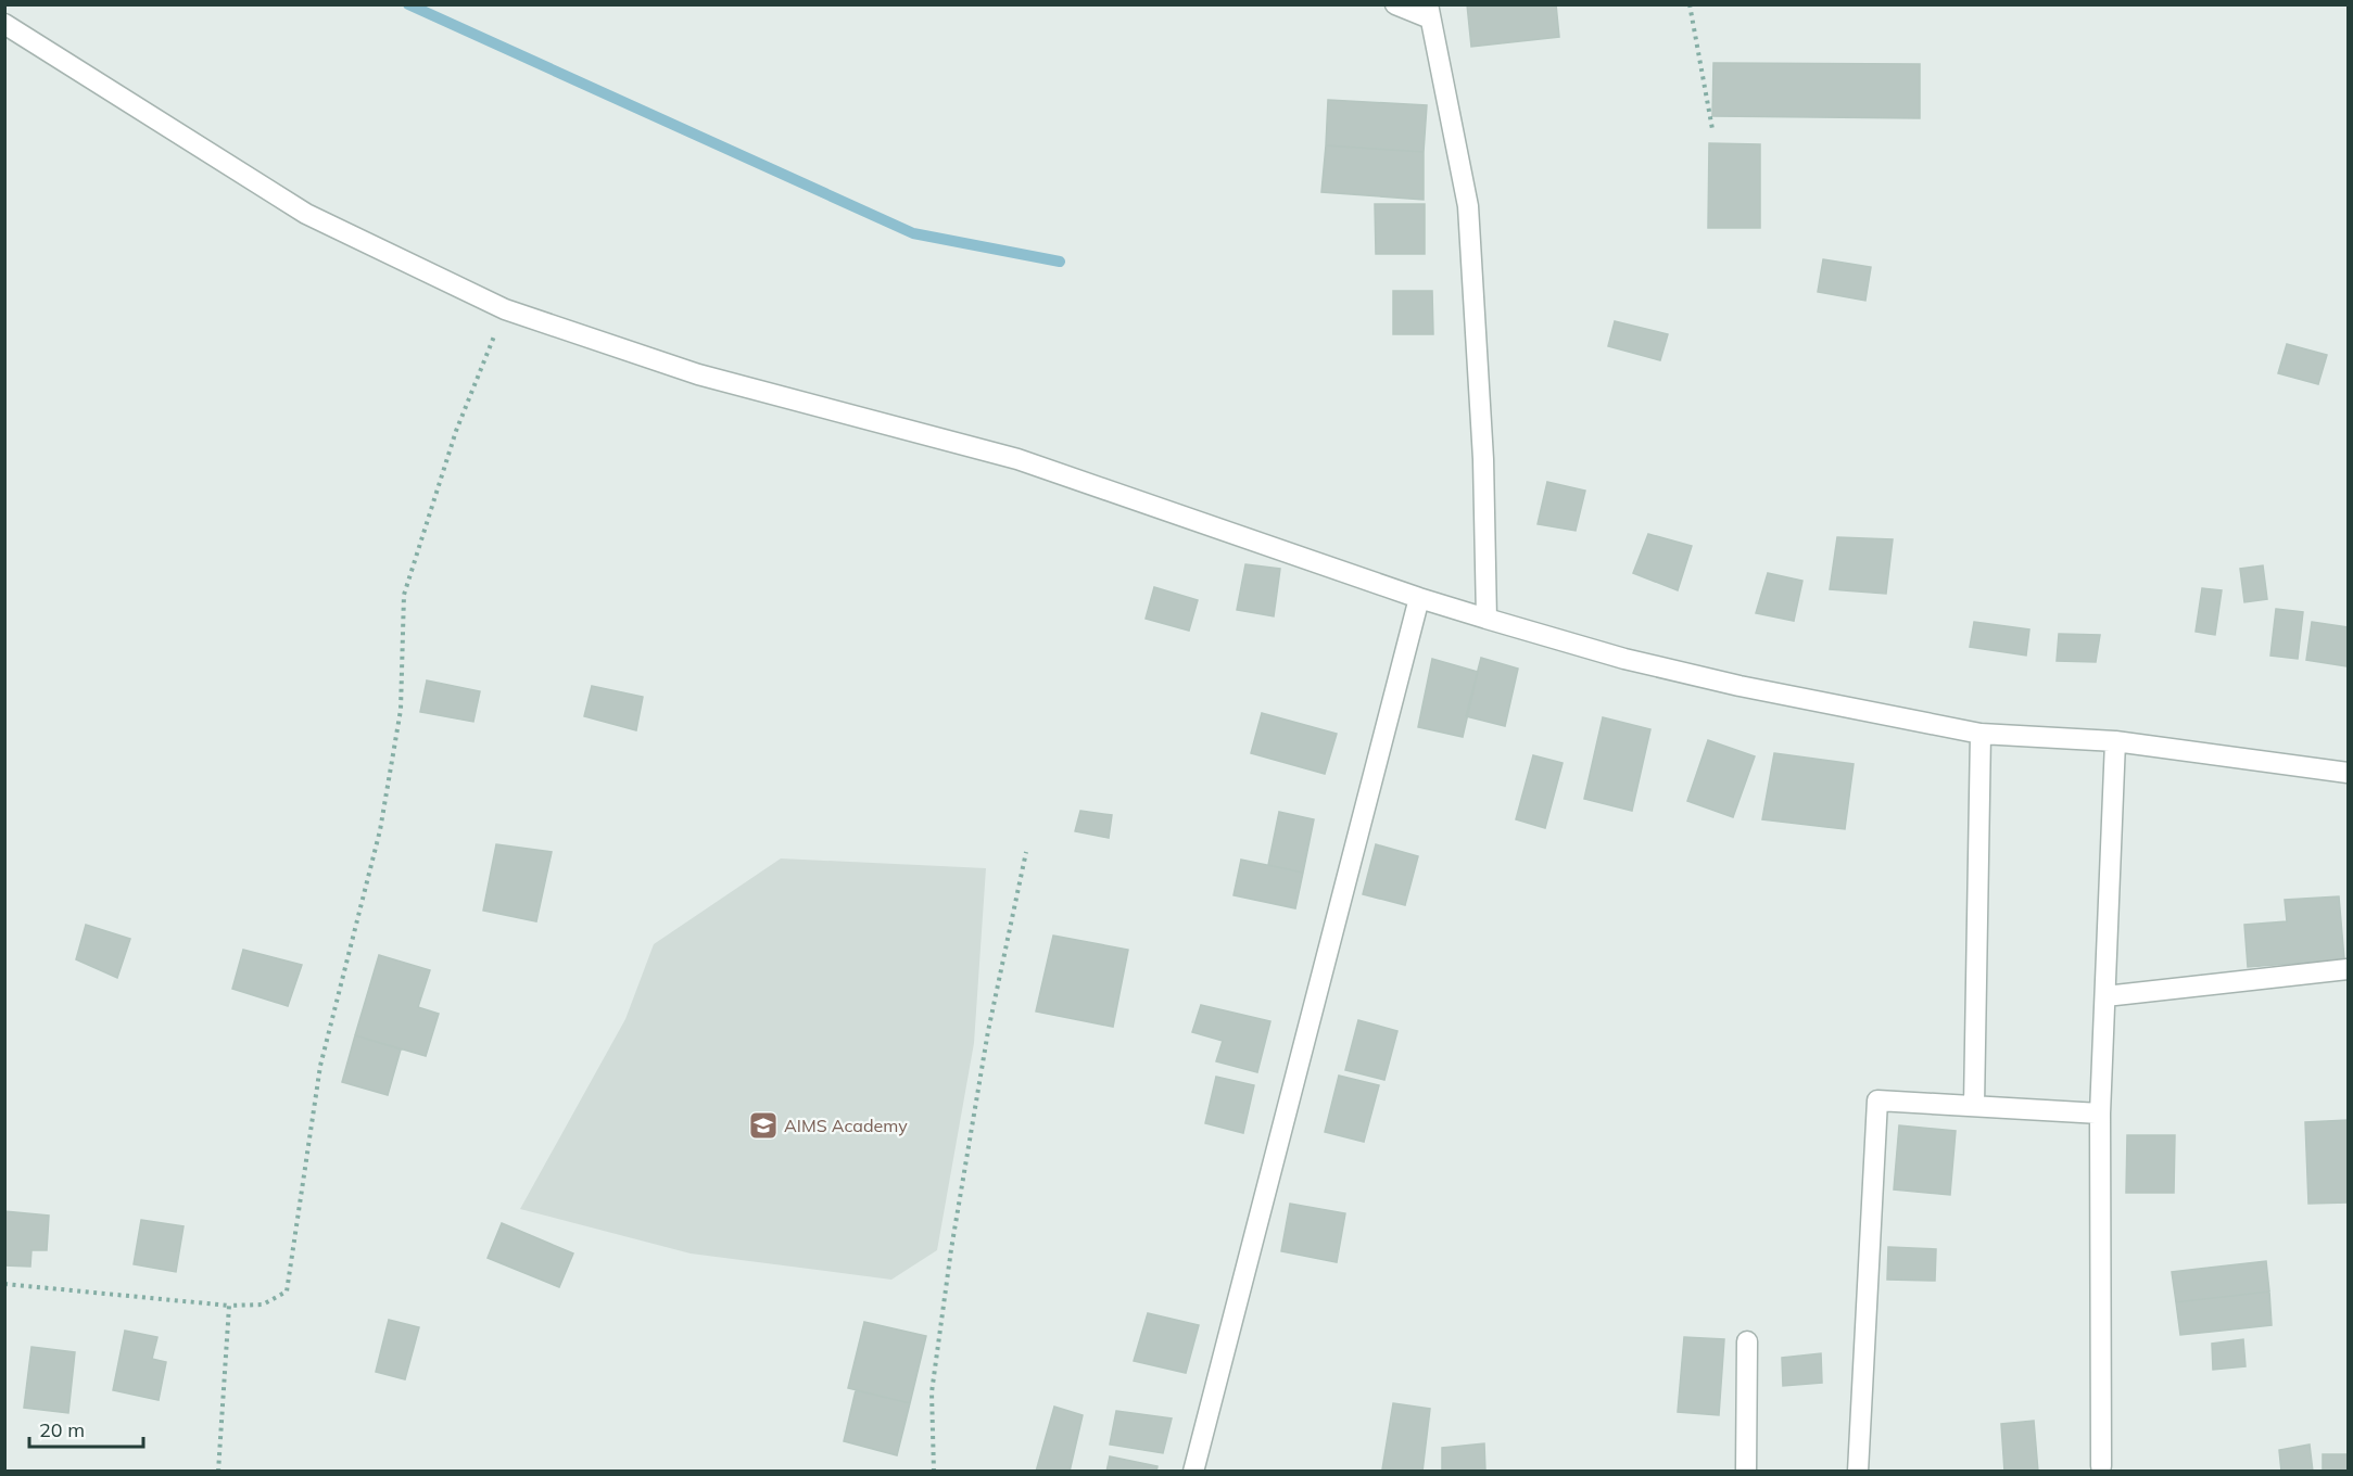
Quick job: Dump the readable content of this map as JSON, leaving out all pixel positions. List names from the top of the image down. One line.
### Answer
{"places":{"school or university":["AIMS Academy"]},"scale_bar":"20 m"}
